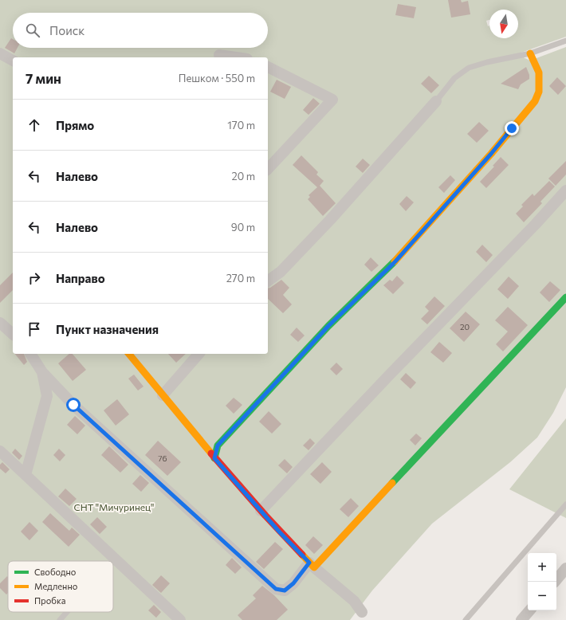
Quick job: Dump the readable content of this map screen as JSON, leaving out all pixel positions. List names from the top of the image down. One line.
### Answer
{"parks":["СНТ \"Мичуринец\""],"house_numbers":["20","76"],"legend":["Свободно","Медленно","Пробка"],"north":"bottom","page":{"search":"Поиск","heading":["7 мин","Пешком · 550 m"],"list":[["Прямо","170 m"],["Налево","20 m"],["Налево","90 m"],["Направо","270 m"],"Пункт назначения"],"map_buttons":["+","−"]}}
